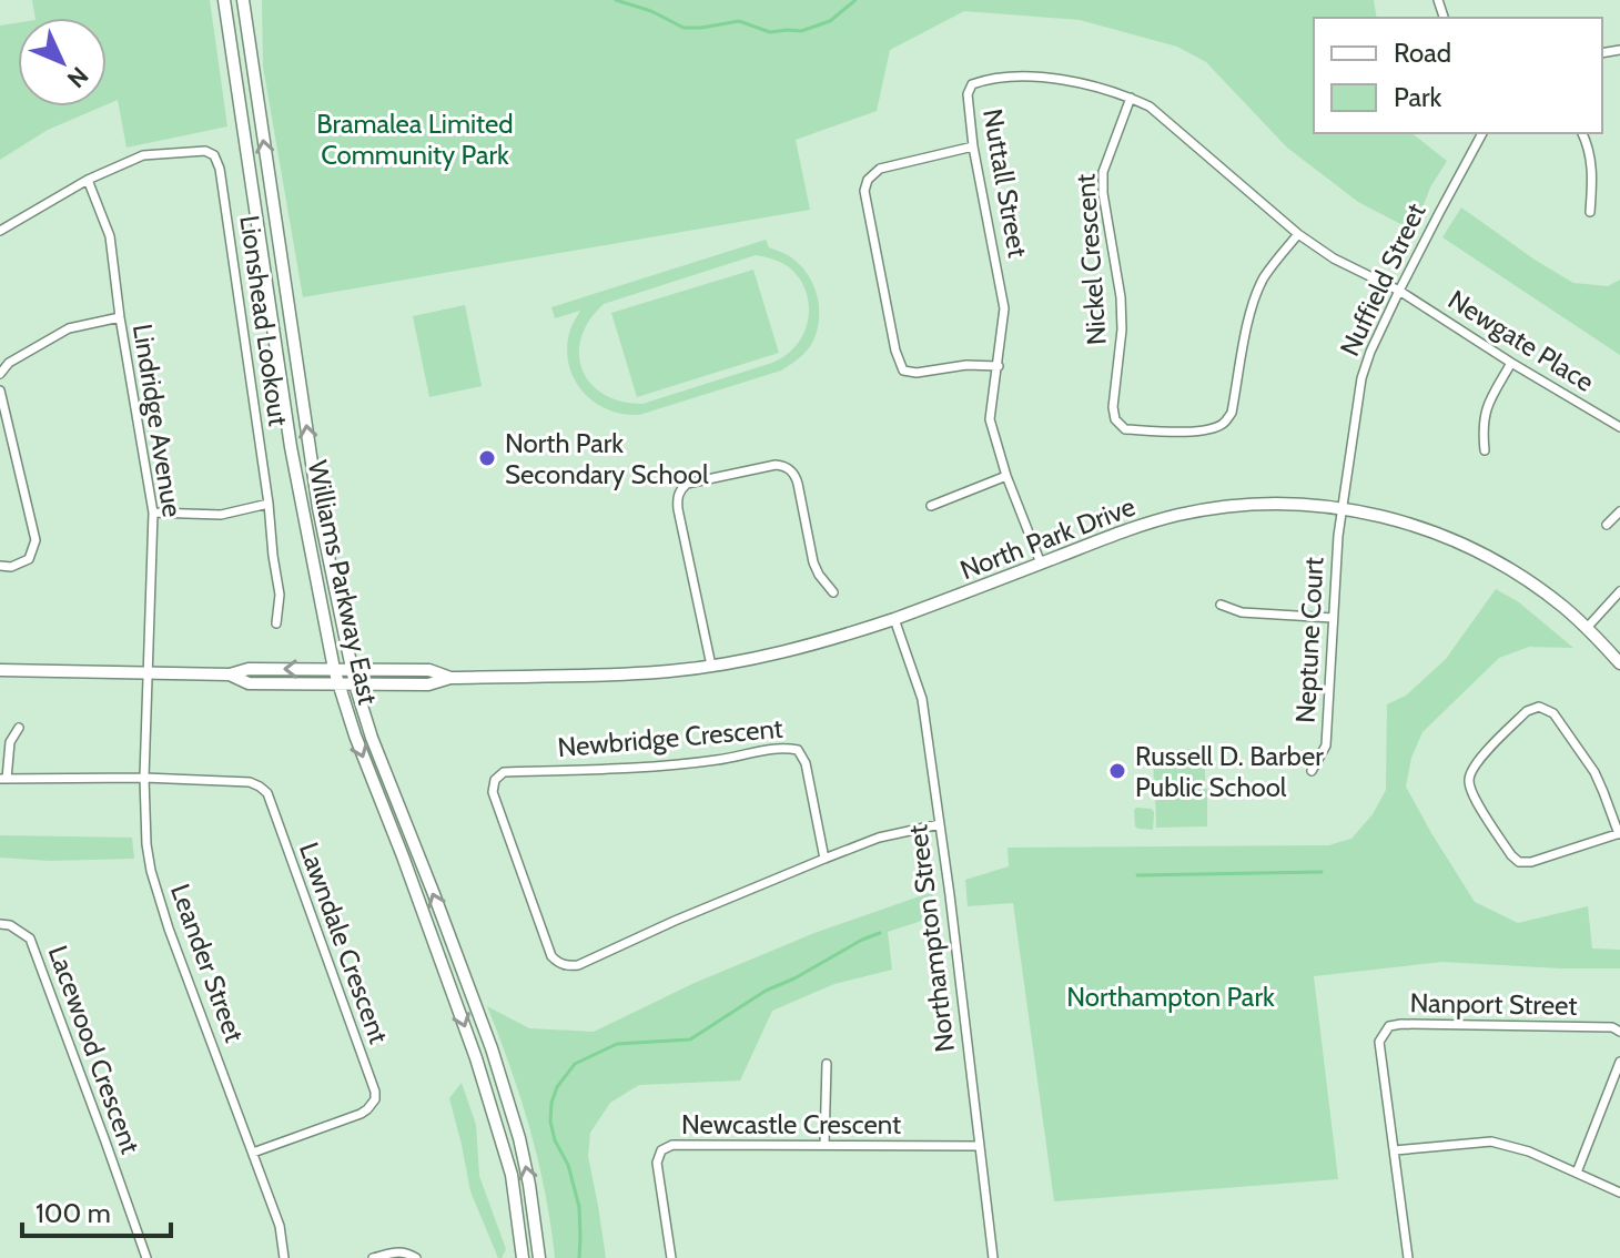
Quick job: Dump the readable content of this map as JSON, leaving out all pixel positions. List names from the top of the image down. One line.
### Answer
{"streets":{"main road":["North Park Drive","Williams Parkway East"],"street":["Nuttall Street","Nickel Crescent","Nuffield Street","Lionshead Lookout","Newgate Place","Lindridge Avenue","Neptune Court","Newbridge Crescent","Northampton Street","Lawndale Crescent","Leander Street","Nanport Street","Lacewood Crescent","Newcastle Crescent"]},"crossings":[["Nuttall Street","Nickel Crescent"],["Nuttall Street","Nuffield Street"],["Nuttall Street","Newgate Place"],["Nuttall Street","North Park Drive"],["Nuffield Street","Newgate Place"],["Nuffield Street","North Park Drive"],["Nuffield Street","Neptune Court"],["Lionshead Lookout","Lindridge Avenue"],["Lindridge Avenue","Leander Street"],["North Park Drive","Williams Parkway East"],["North Park Drive","Neptune Court"],["North Park Drive","Northampton Street"],["Newbridge Crescent","Northampton Street"],["Northampton Street","Newcastle Crescent"],["Lawndale Crescent","Leander Street"]],"parks":["Bramalea Limited Community Park","Northampton Park"],"places":["North Park Secondary School","Russell D. Barber Public School"],"legend":["Road","Park"],"scale_bar":"100 m","north":"bottom right"}
